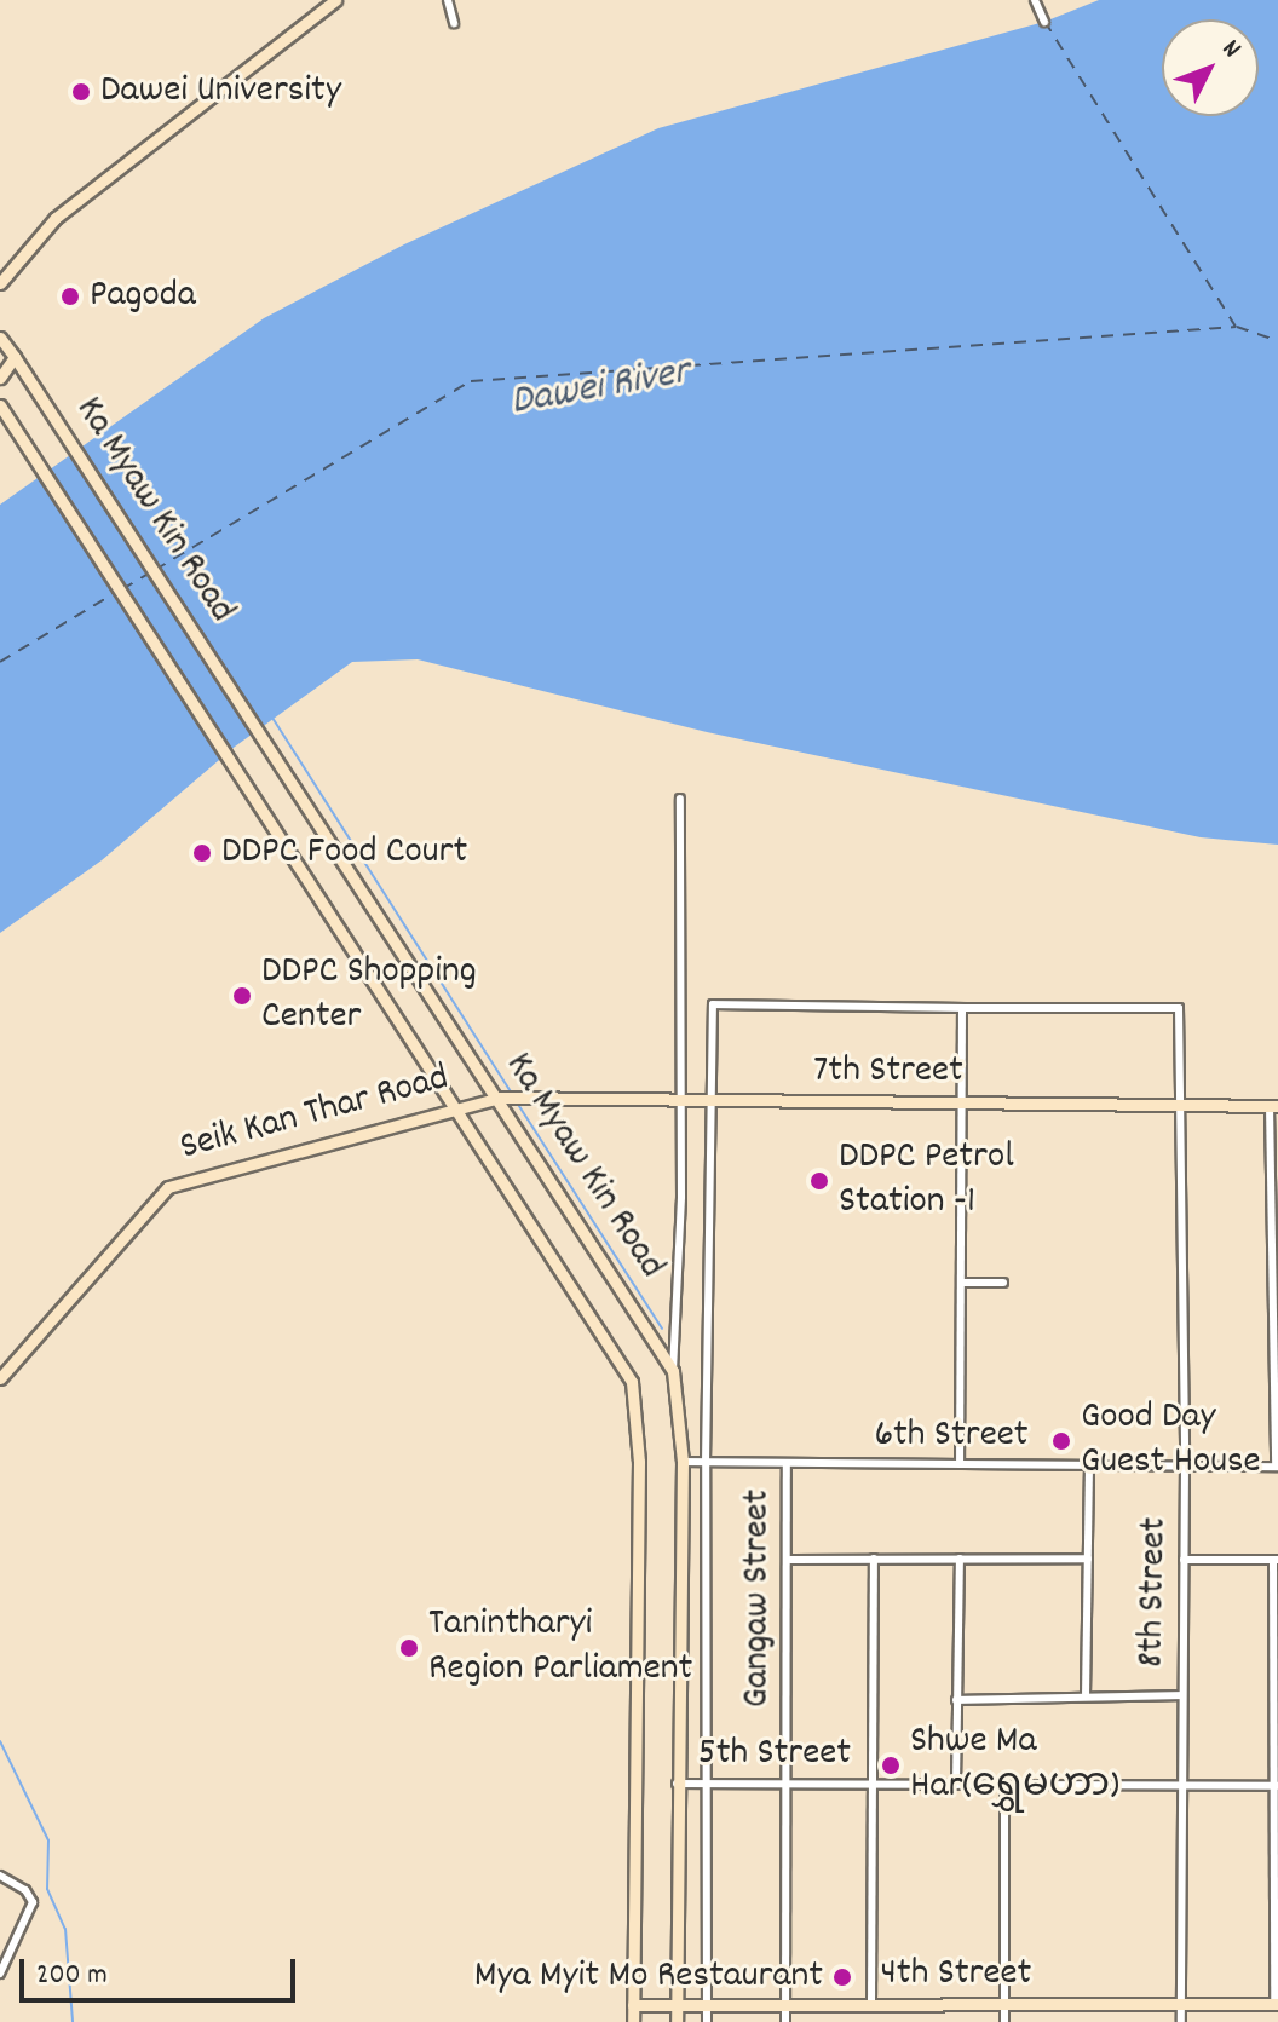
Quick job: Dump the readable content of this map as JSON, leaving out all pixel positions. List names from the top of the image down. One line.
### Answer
{"streets":{"main road":["Ka Myaw Kin Road","7th Street","Seik Kan Thar Road","4th Street"],"street":["6th Street","8th Street","Gangaw Street","5th Street"]},"crossings":[["Ka Myaw Kin Road","7th Street"],["Ka Myaw Kin Road","Seik Kan Thar Road"],["Ka Myaw Kin Road","6th Street"],["Ka Myaw Kin Road","5th Street"],["Ka Myaw Kin Road","4th Street"],["7th Street","Seik Kan Thar Road"],["7th Street","8th Street"],["6th Street","8th Street"],["6th Street","Gangaw Street"],["8th Street","5th Street"],["8th Street","4th Street"],["Gangaw Street","5th Street"],["Gangaw Street","4th Street"]],"water":["Dawei River"],"places":["Dawei University","Pagoda","DDPC Food Court","DDPC Shopping Center","DDPC Petrol Station -1","Good Day Guest House","Tanintharyi Region Parliament","Shwe Ma Har(‌‌ရွှေမဟာ)","Mya Myit Mo Restaurant"],"scale_bar":"200 m","north":"top right"}
